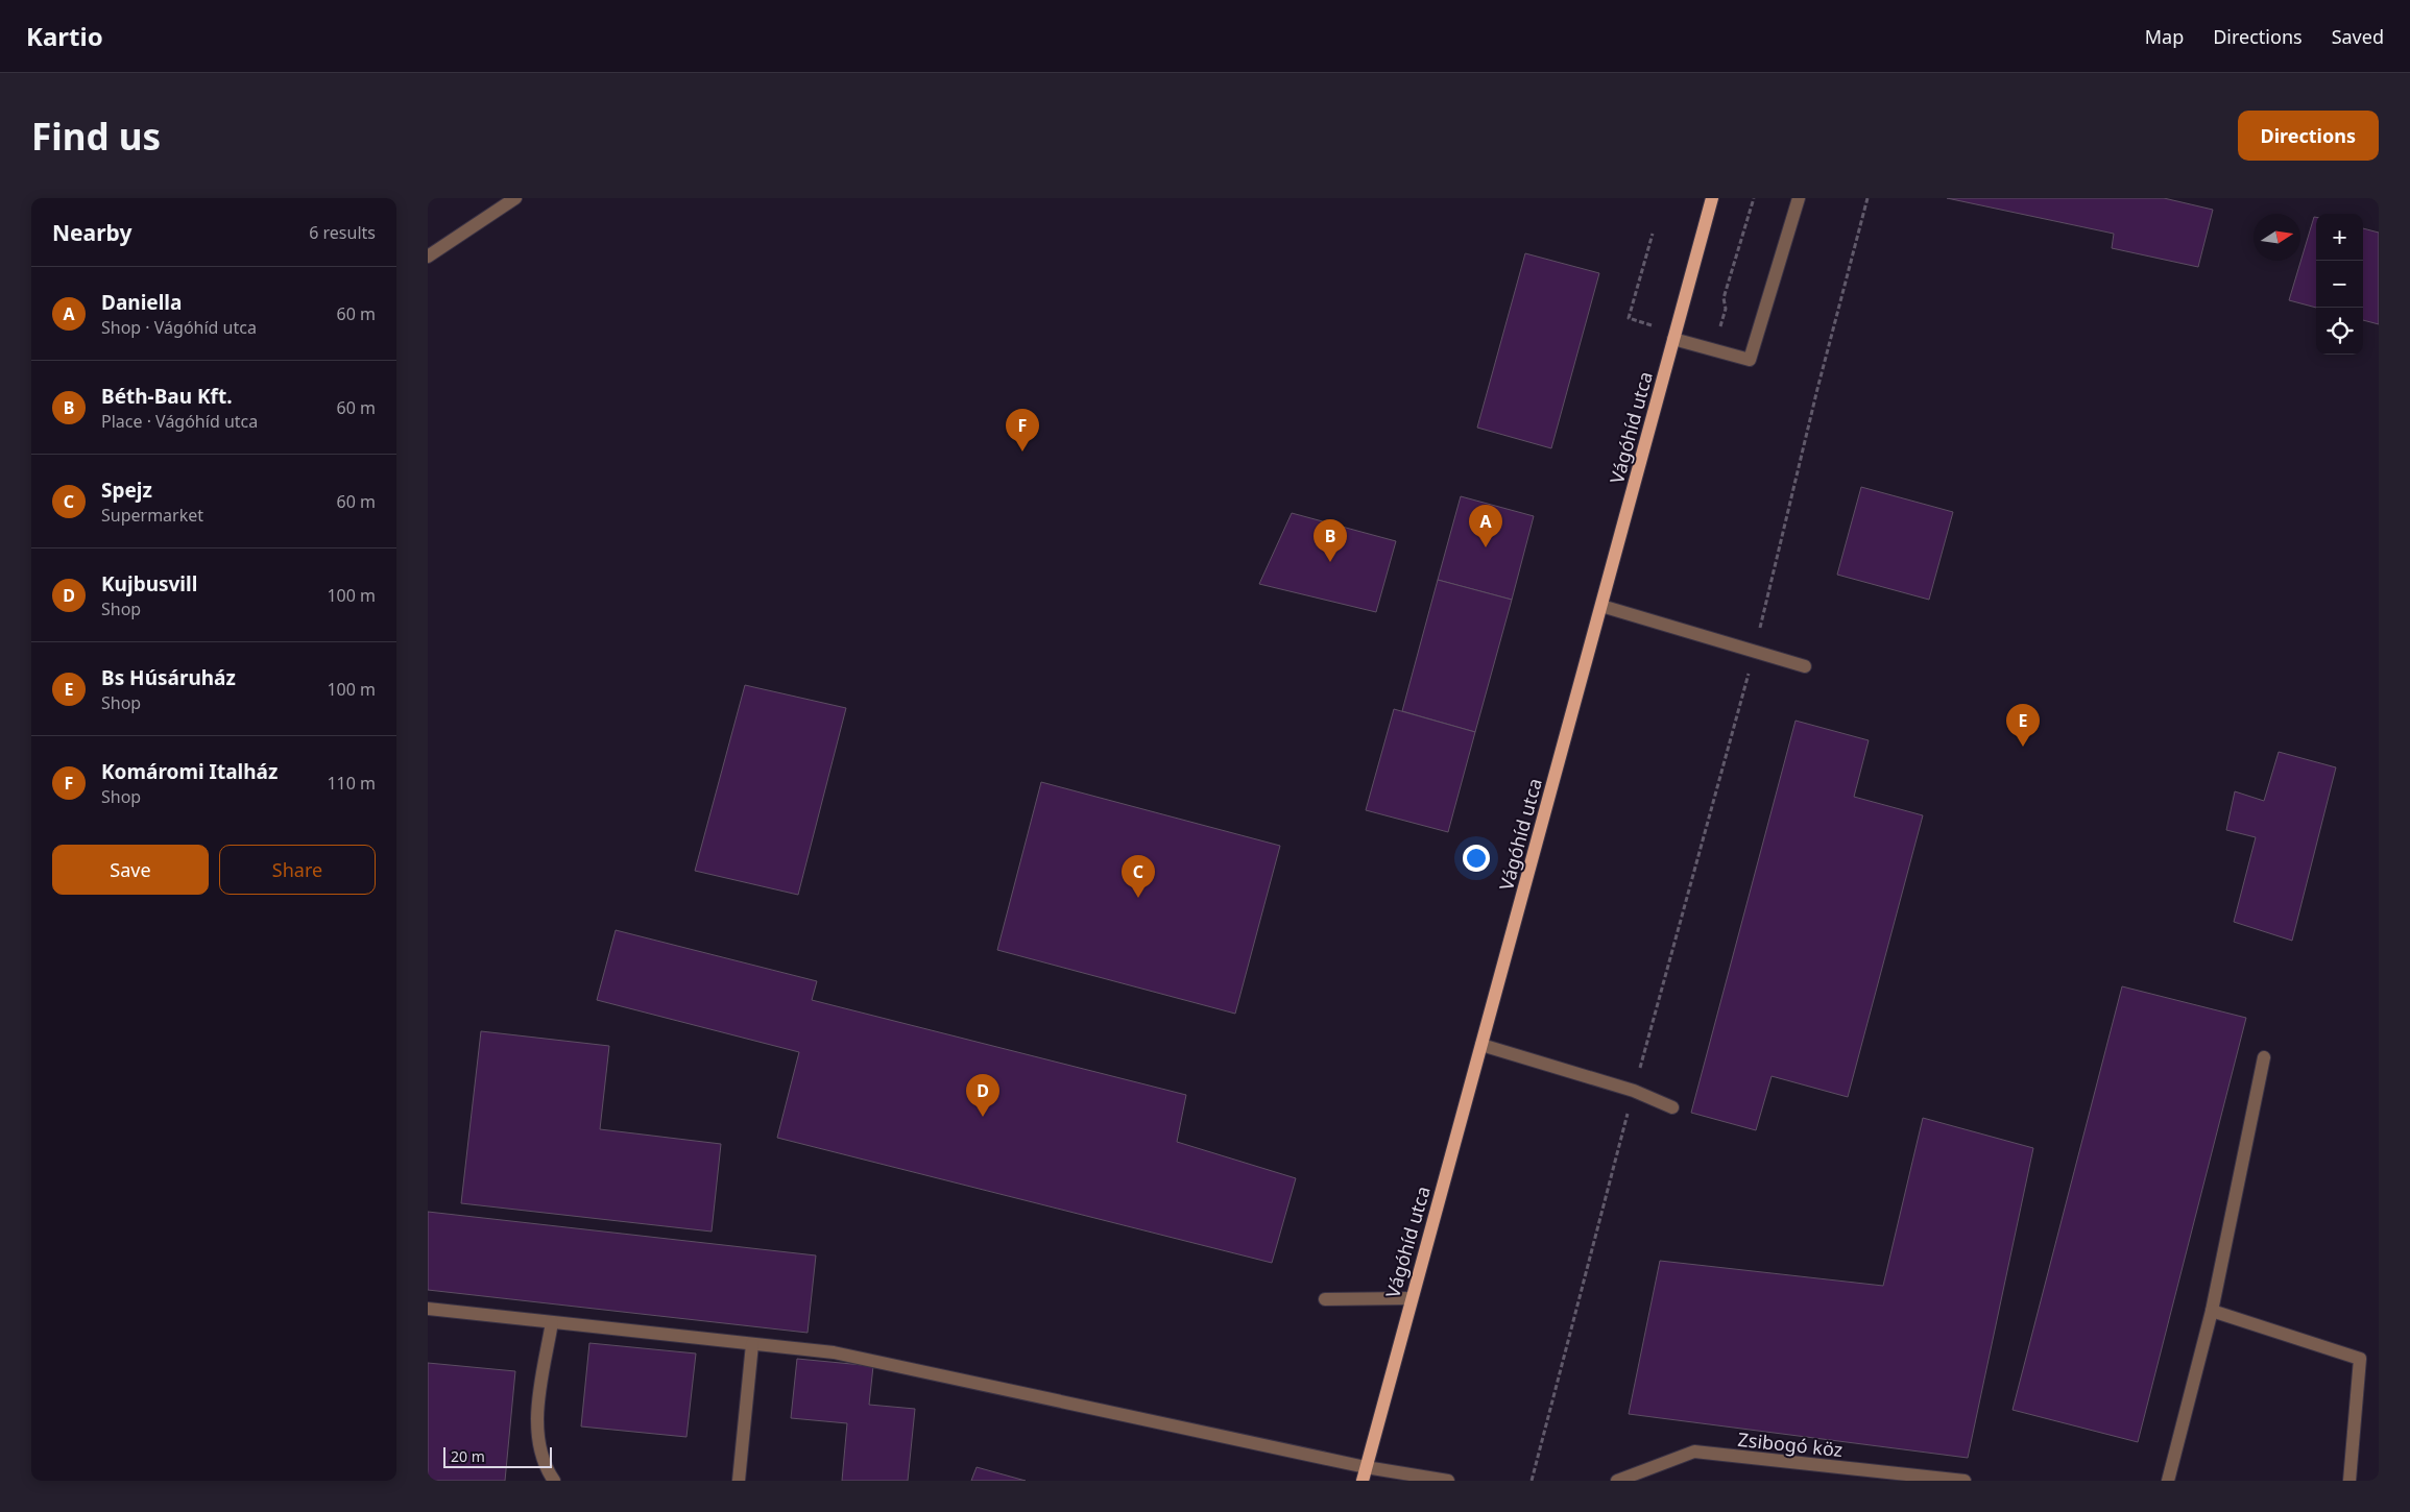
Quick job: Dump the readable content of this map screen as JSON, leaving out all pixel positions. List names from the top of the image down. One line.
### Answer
{"streets":{"main road":["Vágóhíd utca"],"street":["Zsibogó köz"]},"scale_bar":"20 m","north":"right","page":{"header":"Kartio","nav":["Map","Directions","Saved"],"buttons":["Directions",["Save","Share"]],"title":"Find us","heading":["Nearby","6 results"],"map_buttons":["+","−"],"list":[{"mark":"A","name":"Daniella","note":"Shop · Vágóhíd utca","value":"60 m"},{"mark":"B","name":"Béth-Bau Kft.","note":"Place · Vágóhíd utca","value":"60 m"},{"mark":"C","name":"Spejz","note":"Supermarket","value":"60 m"},{"mark":"D","name":"Kujbusvill","note":"Shop","value":"100 m"},{"mark":"E","name":"Bs Húsáruház","note":"Shop","value":"100 m"},{"mark":"F","name":"Komáromi Italház","note":"Shop","value":"110 m"}],"pins":["F","A","B","E","C","D"],"scale":"20 m"}}
